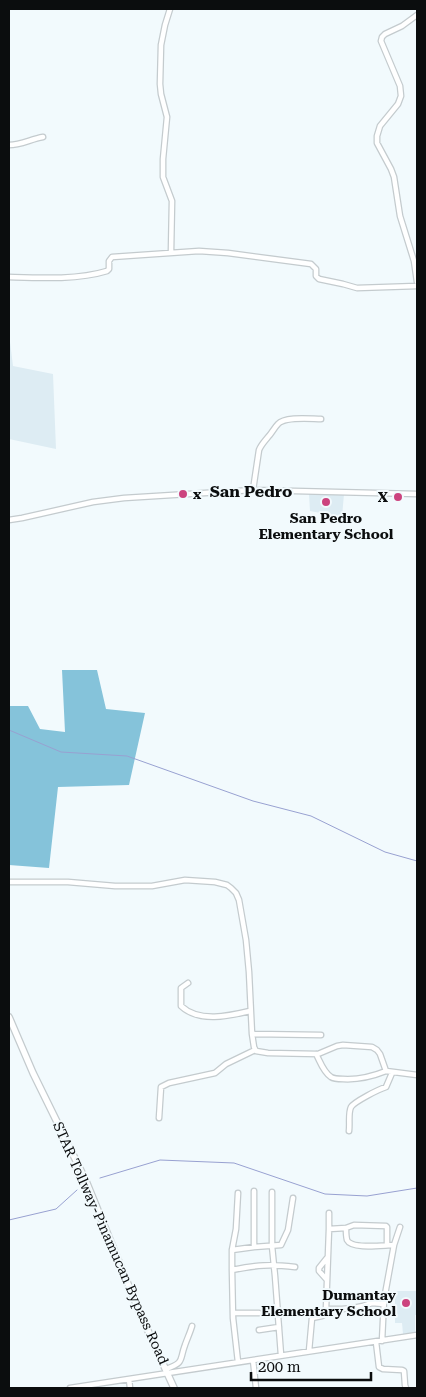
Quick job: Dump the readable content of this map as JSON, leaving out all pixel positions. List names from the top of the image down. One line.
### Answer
{"streets":{"main road":["STAR Tollway-Pinamucan Bypass Road"]},"districts":["San Pedro"],"places":["x","X","San Pedro Elementary School","Dumantay Elementary School"],"scale_bar":"200 m"}
